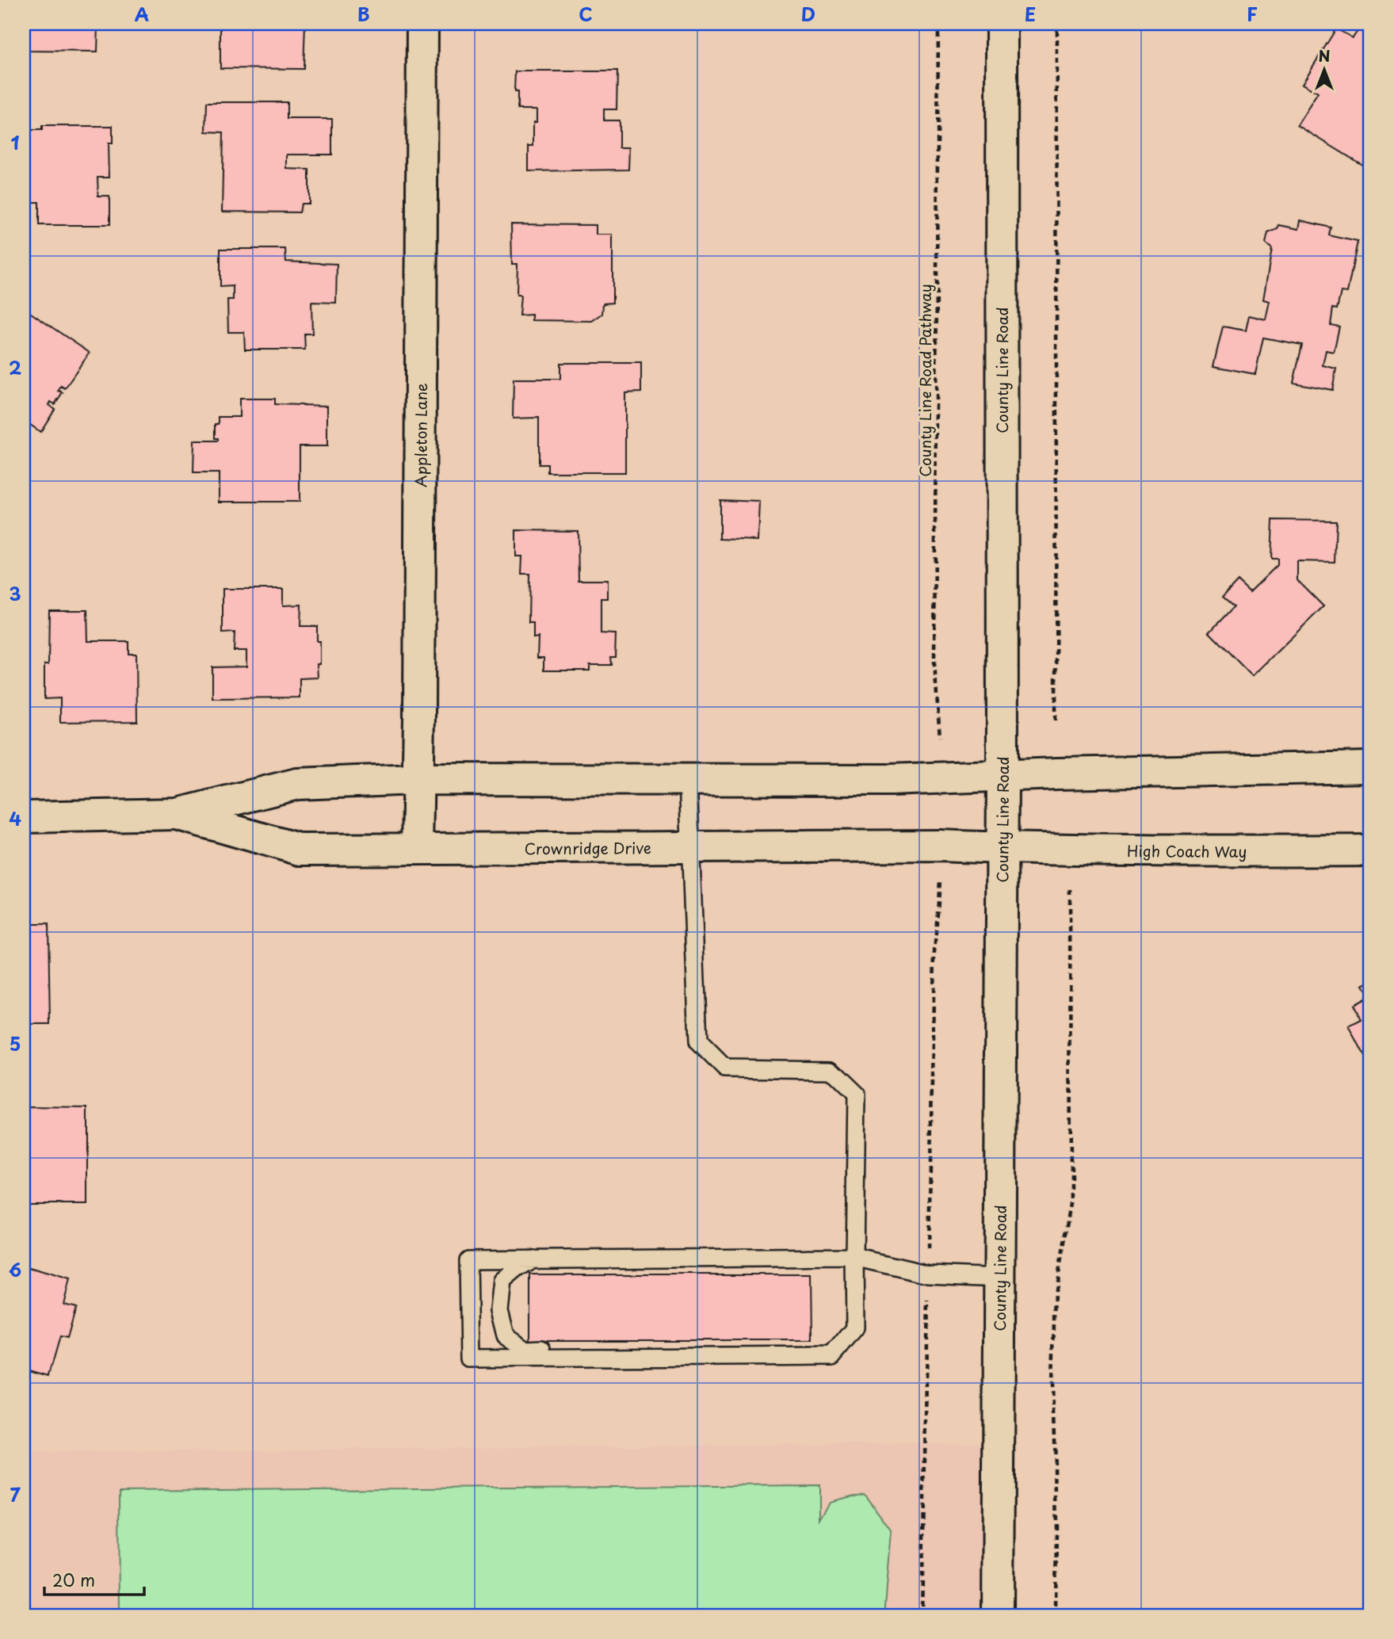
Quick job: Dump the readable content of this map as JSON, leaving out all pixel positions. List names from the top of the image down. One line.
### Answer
{"streets":{"street":["County Line Road","Appleton Lane","Crownridge Drive","High Coach Way"],"path":["County Line Road Pathway"]},"crossings":[["County Line Road","Crownridge Drive"],["County Line Road","High Coach Way"],["Appleton Lane","Crownridge Drive"],["Crownridge Drive","High Coach Way"]],"scale_bar":"20 m","north":"top","grid":{"columns":["A","B","C","D","E","F"],"rows":["1","2","3","4","5","6","7"]}}
